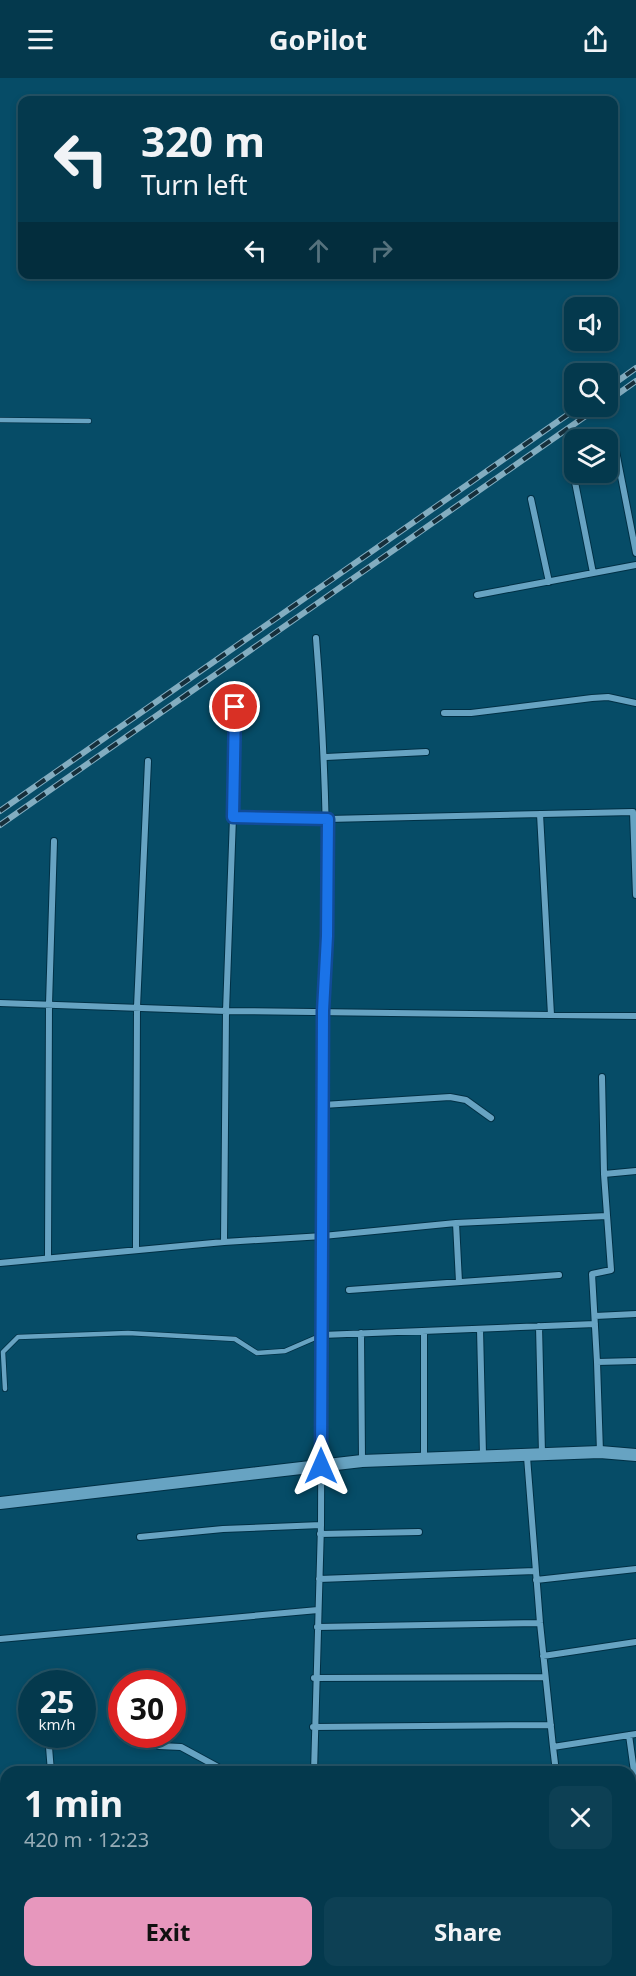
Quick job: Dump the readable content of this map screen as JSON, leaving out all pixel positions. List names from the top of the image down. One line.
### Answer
{"page":{"header":"GoPilot","turn":["320 m","Turn left"],"speed":"25 km/h","limit":"30","heading":["1 min","420 m · 12:23"],"buttons":["Exit","Share"]}}
